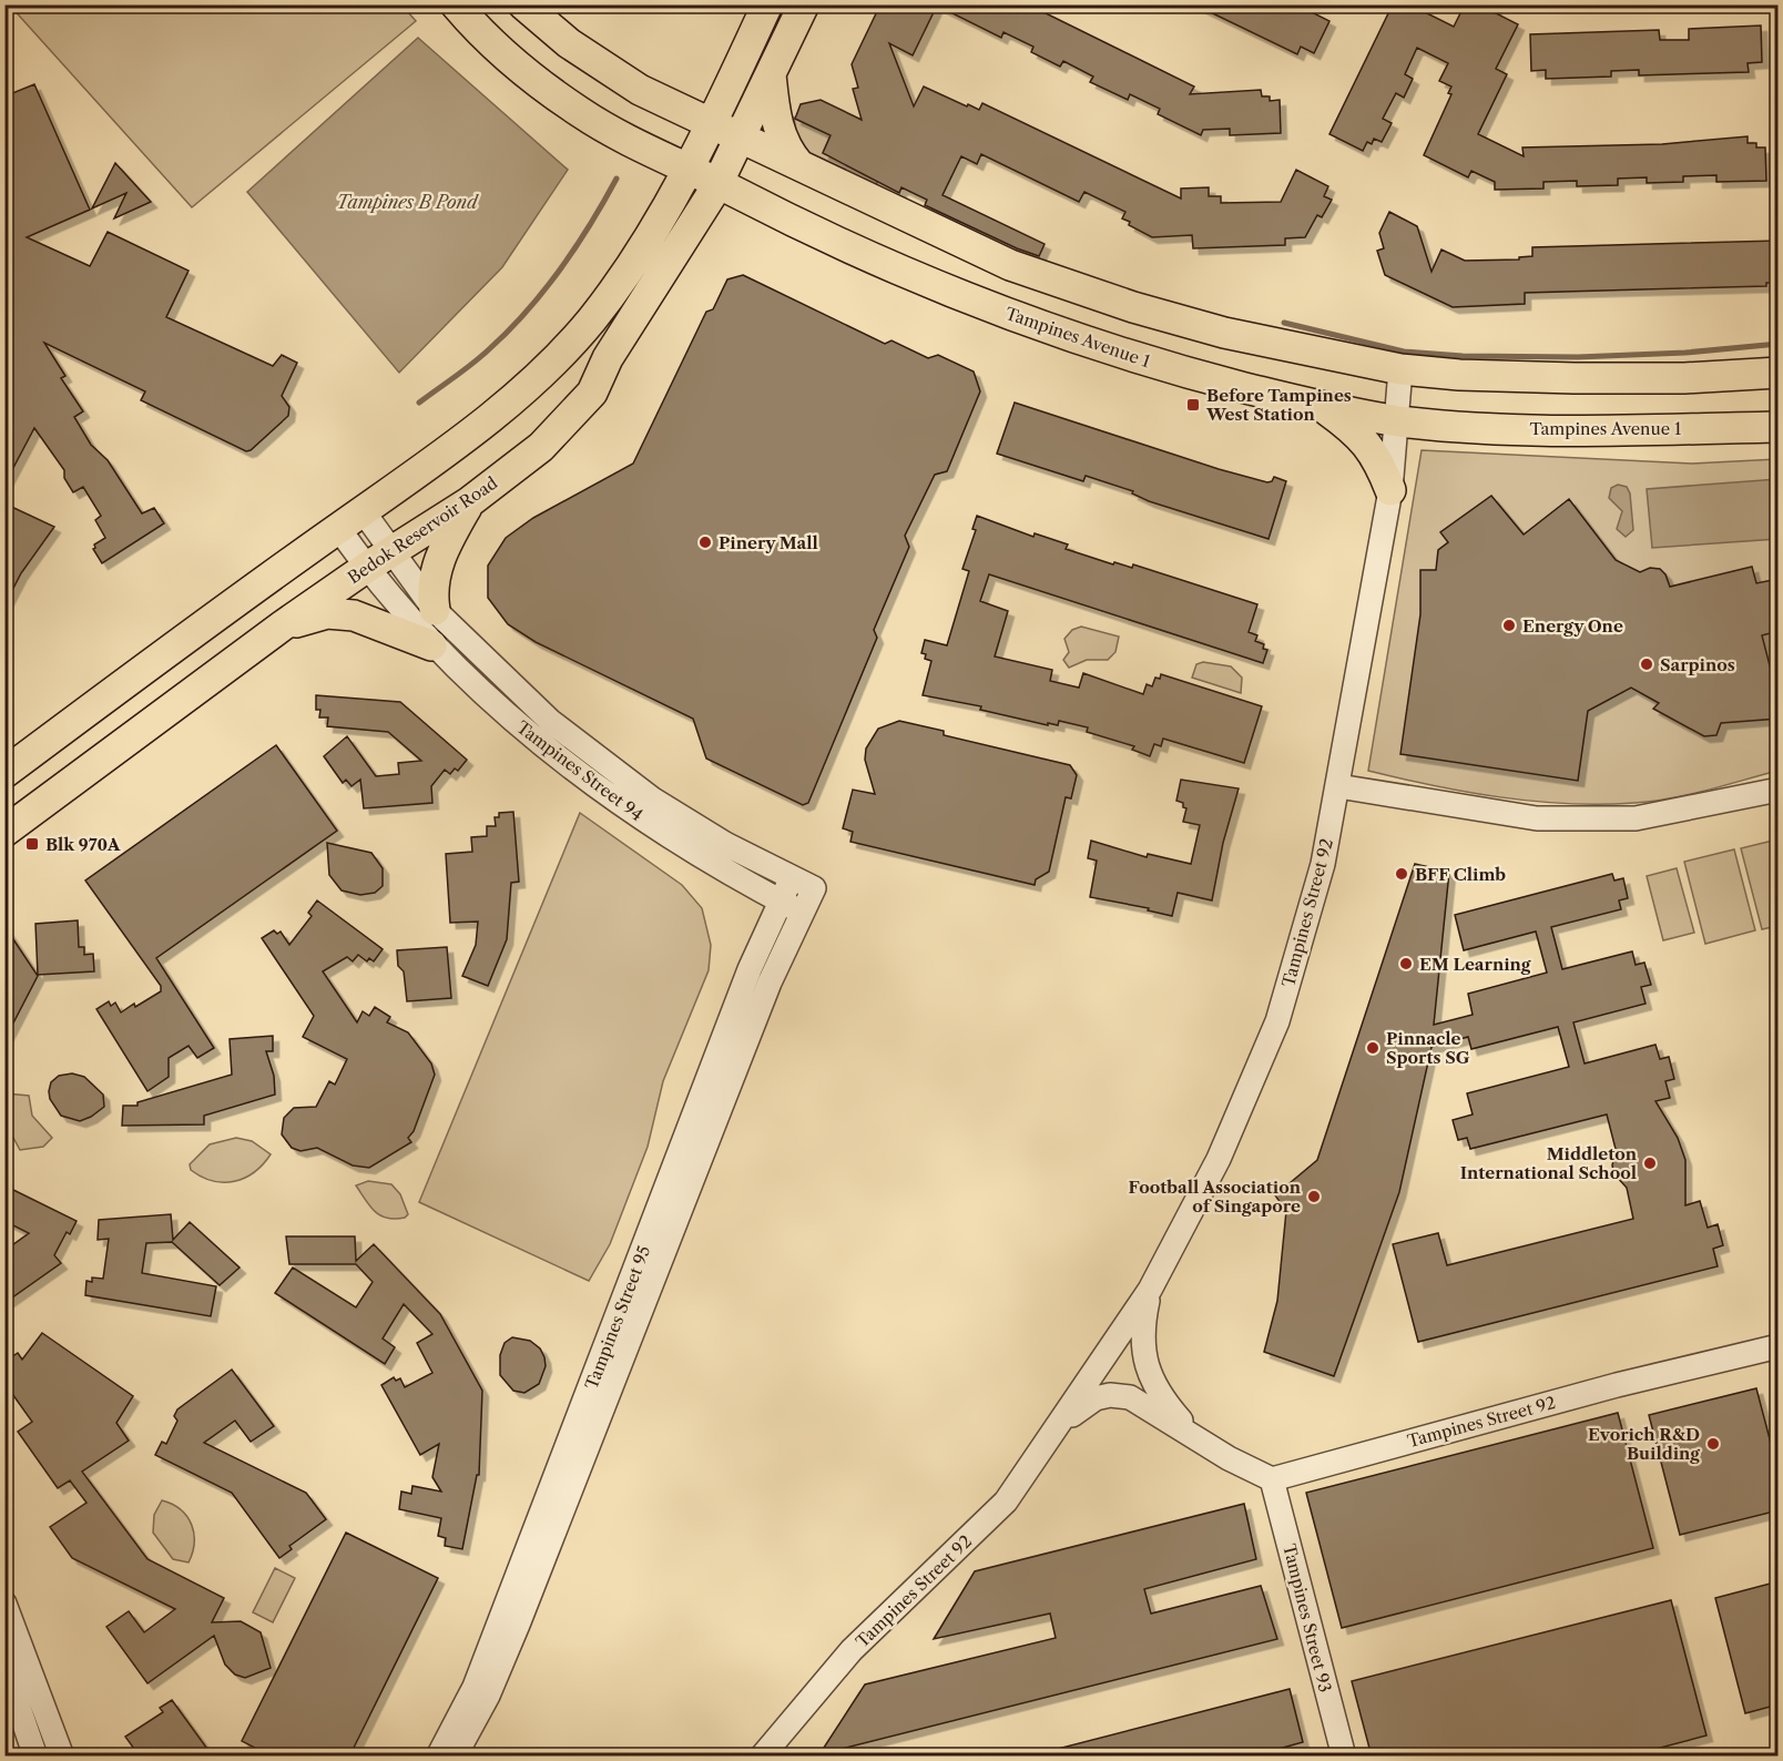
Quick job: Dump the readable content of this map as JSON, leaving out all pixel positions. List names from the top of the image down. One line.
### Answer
{"streets":{"main road":["Tampines Avenue 1","Bedok Reservoir Road"],"street":["Tampines Street 94","Tampines Street 92","Tampines Street 95","Tampines Street 93"]},"crossings":[["Tampines Avenue 1","Bedok Reservoir Road"],["Tampines Avenue 1","Tampines Street 92"],["Bedok Reservoir Road","Tampines Street 94"],["Tampines Street 94","Tampines Street 95"],["Tampines Street 92","Tampines Street 93"]],"water":["Tampines B Pond"],"places":{"transit":["Before Tampines West Station","Blk 970A"],"other":["Pinery Mall","Energy One","Sarpinos","BFF Climb","EM Learning","Pinnacle Sports SG","Middleton International School","Football Association of Singapore","Evorich R&D Building"]}}
